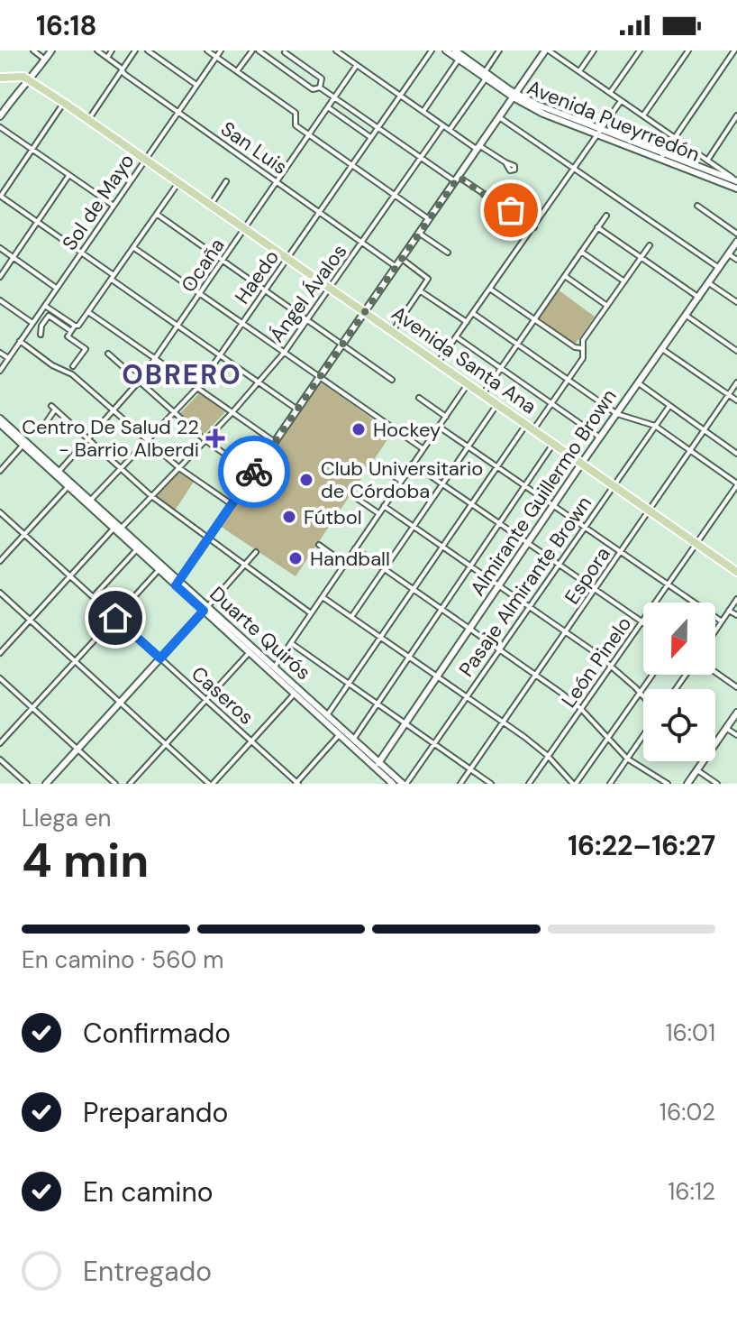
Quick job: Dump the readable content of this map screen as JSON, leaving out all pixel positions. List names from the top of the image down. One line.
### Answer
{"streets":{"main road":["Avenida Pueyrredón","Avenida Santa Ana","Almirante Guillermo Brown","Duarte Quirós"],"street":["San Luis","Sol de Mayo","Ocaña","Haedo","Ángel Ávalos","Espora","Pasaje Almirante Brown","León Pinelo","Caseros"]},"crossings":[["San Luis","Sol de Mayo"],["San Luis","Ocaña"],["San Luis","Haedo"],["San Luis","Ángel Ávalos"],["Sol de Mayo","Avenida Santa Ana"],["Ocaña","Avenida Santa Ana"],["Ocaña","Duarte Quirós"],["Haedo","Avenida Santa Ana"],["Haedo","Duarte Quirós"],["Ángel Ávalos","Avenida Santa Ana"],["Ángel Ávalos","Duarte Quirós"],["Avenida Santa Ana","Almirante Guillermo Brown"],["Avenida Santa Ana","Espora"],["Avenida Santa Ana","Pasaje Almirante Brown"],["Avenida Santa Ana","León Pinelo"],["Almirante Guillermo Brown","Duarte Quirós"],["Pasaje Almirante Brown","Duarte Quirós"]],"districts":["OBRERO"],"places":{"other":["Hockey","Club Universitario de Córdoba","Fútbol","Handball"],"health":["Centro De Salud 22 - Barrio Alberdi"]},"north":"bottom","page":{"status":"16:18","heading":["4 min","Llega en","16:22–16:27"],"bar":"En camino · 560 m","list":[["Confirmado","16:01"],["Preparando","16:02"],["En camino","16:12"],"Entregado"]}}
